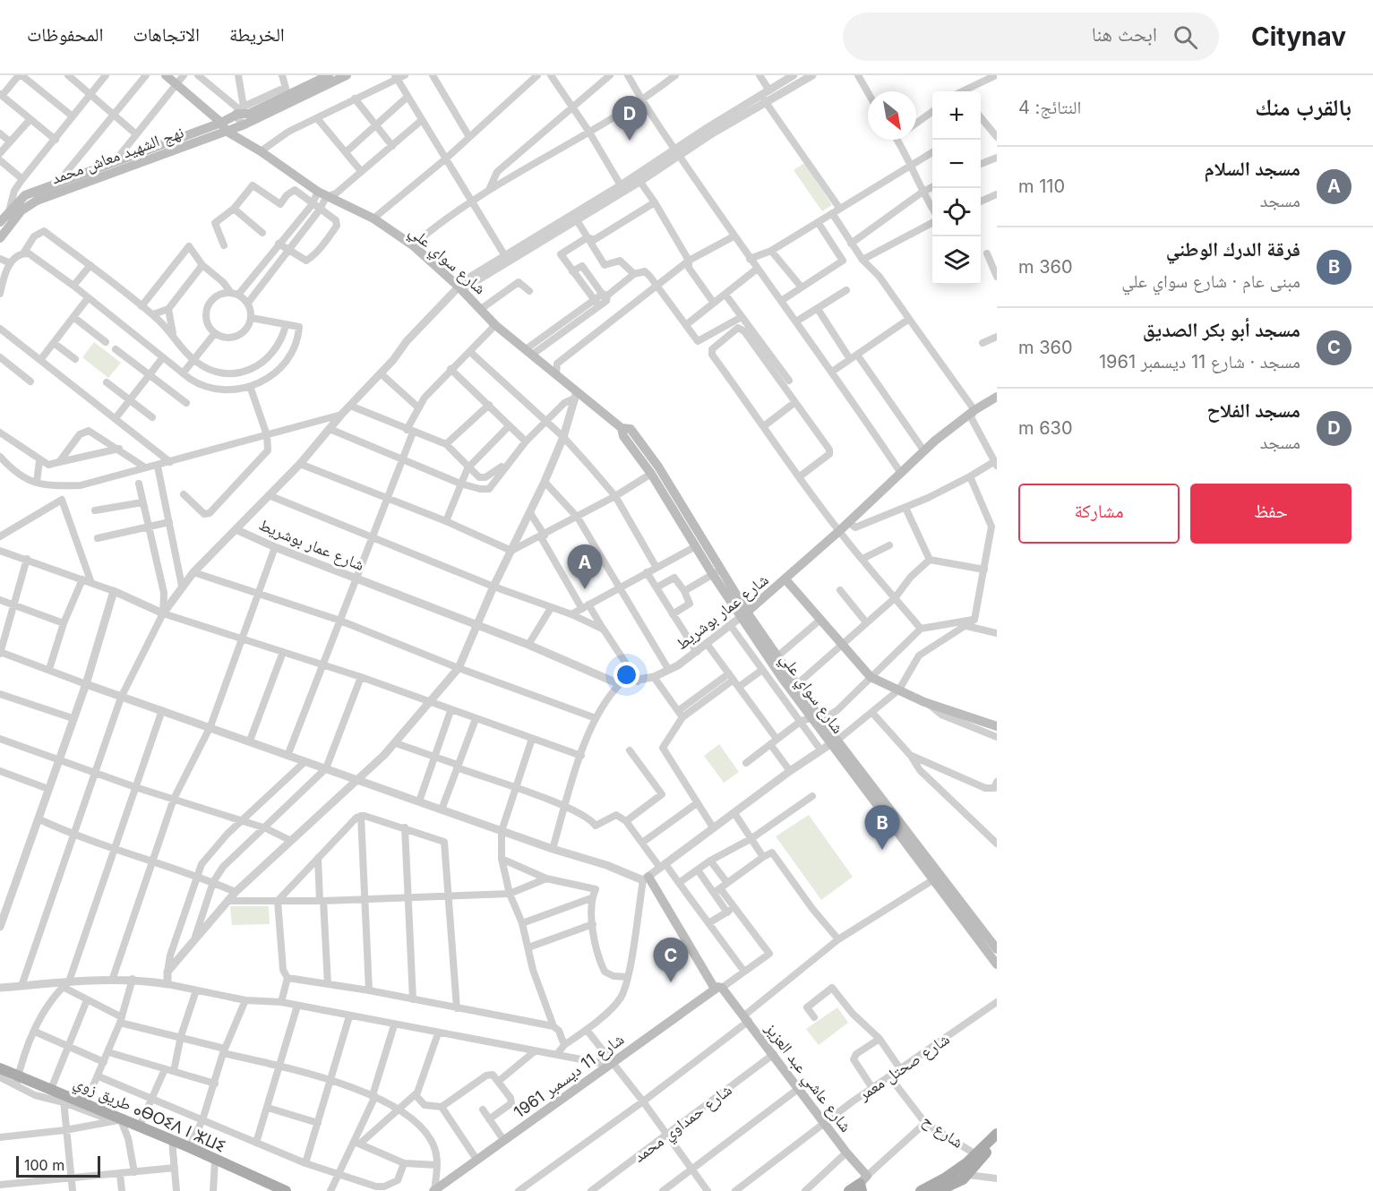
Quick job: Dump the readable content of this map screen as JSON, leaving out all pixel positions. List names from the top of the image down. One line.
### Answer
{"streets":{"main road":["نهج الشهيد معاش محمد","شارع سواي علي","شارع عمار بوشريط","شارع 11 ديسمبر 1961","شارع عاشي عبد العزيز","طريق زوي ⴰⴱⵔⵉⴷ ⵏ ⵣⵡⵉ"],"street":["شارع صحتل معمر","شارع حمداوي محمد","شارع ح"]},"crossings":[["نهج الشهيد معاش محمد","شارع سواي علي"],["شارع سواي علي","شارع عمار بوشريط"],["شارع صحتل معمر","شارع عاشي عبد العزيز"],["شارع صحتل معمر","شارع ح"],["شارع 11 ديسمبر 1961","شارع عاشي عبد العزيز"],["شارع عاشي عبد العزيز","شارع حمداوي محمد"]],"scale_bar":"100 m","north":"bottom right","page":{"header":"Citynav","search":"ابحث هنا","nav":["الخريطة","الاتجاهات","المحفوظات"],"heading":["بالقرب منك","النتائج: 4"],"map_buttons":["+","−"],"pins":["D","A","B","C"],"list":[{"mark":"A","name":"مسجد السلام","note":"مسجد","value":"110 m"},{"mark":"B","name":"فرقة الدرك الوطني","note":"مبنى عام · شارع سواي علي","value":"360 m"},{"mark":"C","name":"مسجد أبو بكر الصديق","note":"مسجد · شارع 11 ديسمبر 1961","value":"360 m"},{"mark":"D","name":"مسجد الفلاح","note":"مسجد","value":"630 m"}],"buttons":["حفظ","مشاركة"],"scale":"100 m"}}
